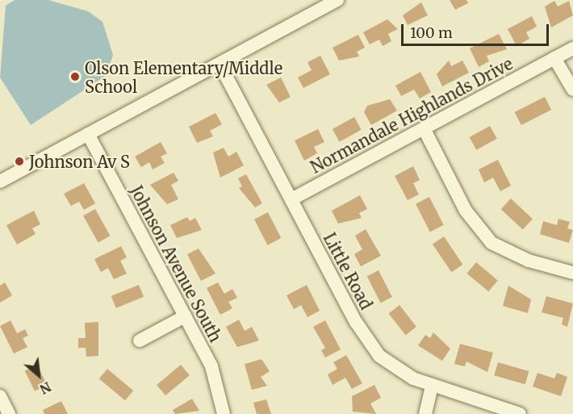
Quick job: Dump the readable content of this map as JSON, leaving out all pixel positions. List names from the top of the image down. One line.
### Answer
{"streets":{"street":["Normandale Highlands Drive","Johnson Avenue South","Little Road"]},"crossings":[["Normandale Highlands Drive","Little Road"]],"places":["Olson Elementary/Middle School","Johnson Av S"],"scale_bar":"100 m","north":"bottom right"}
